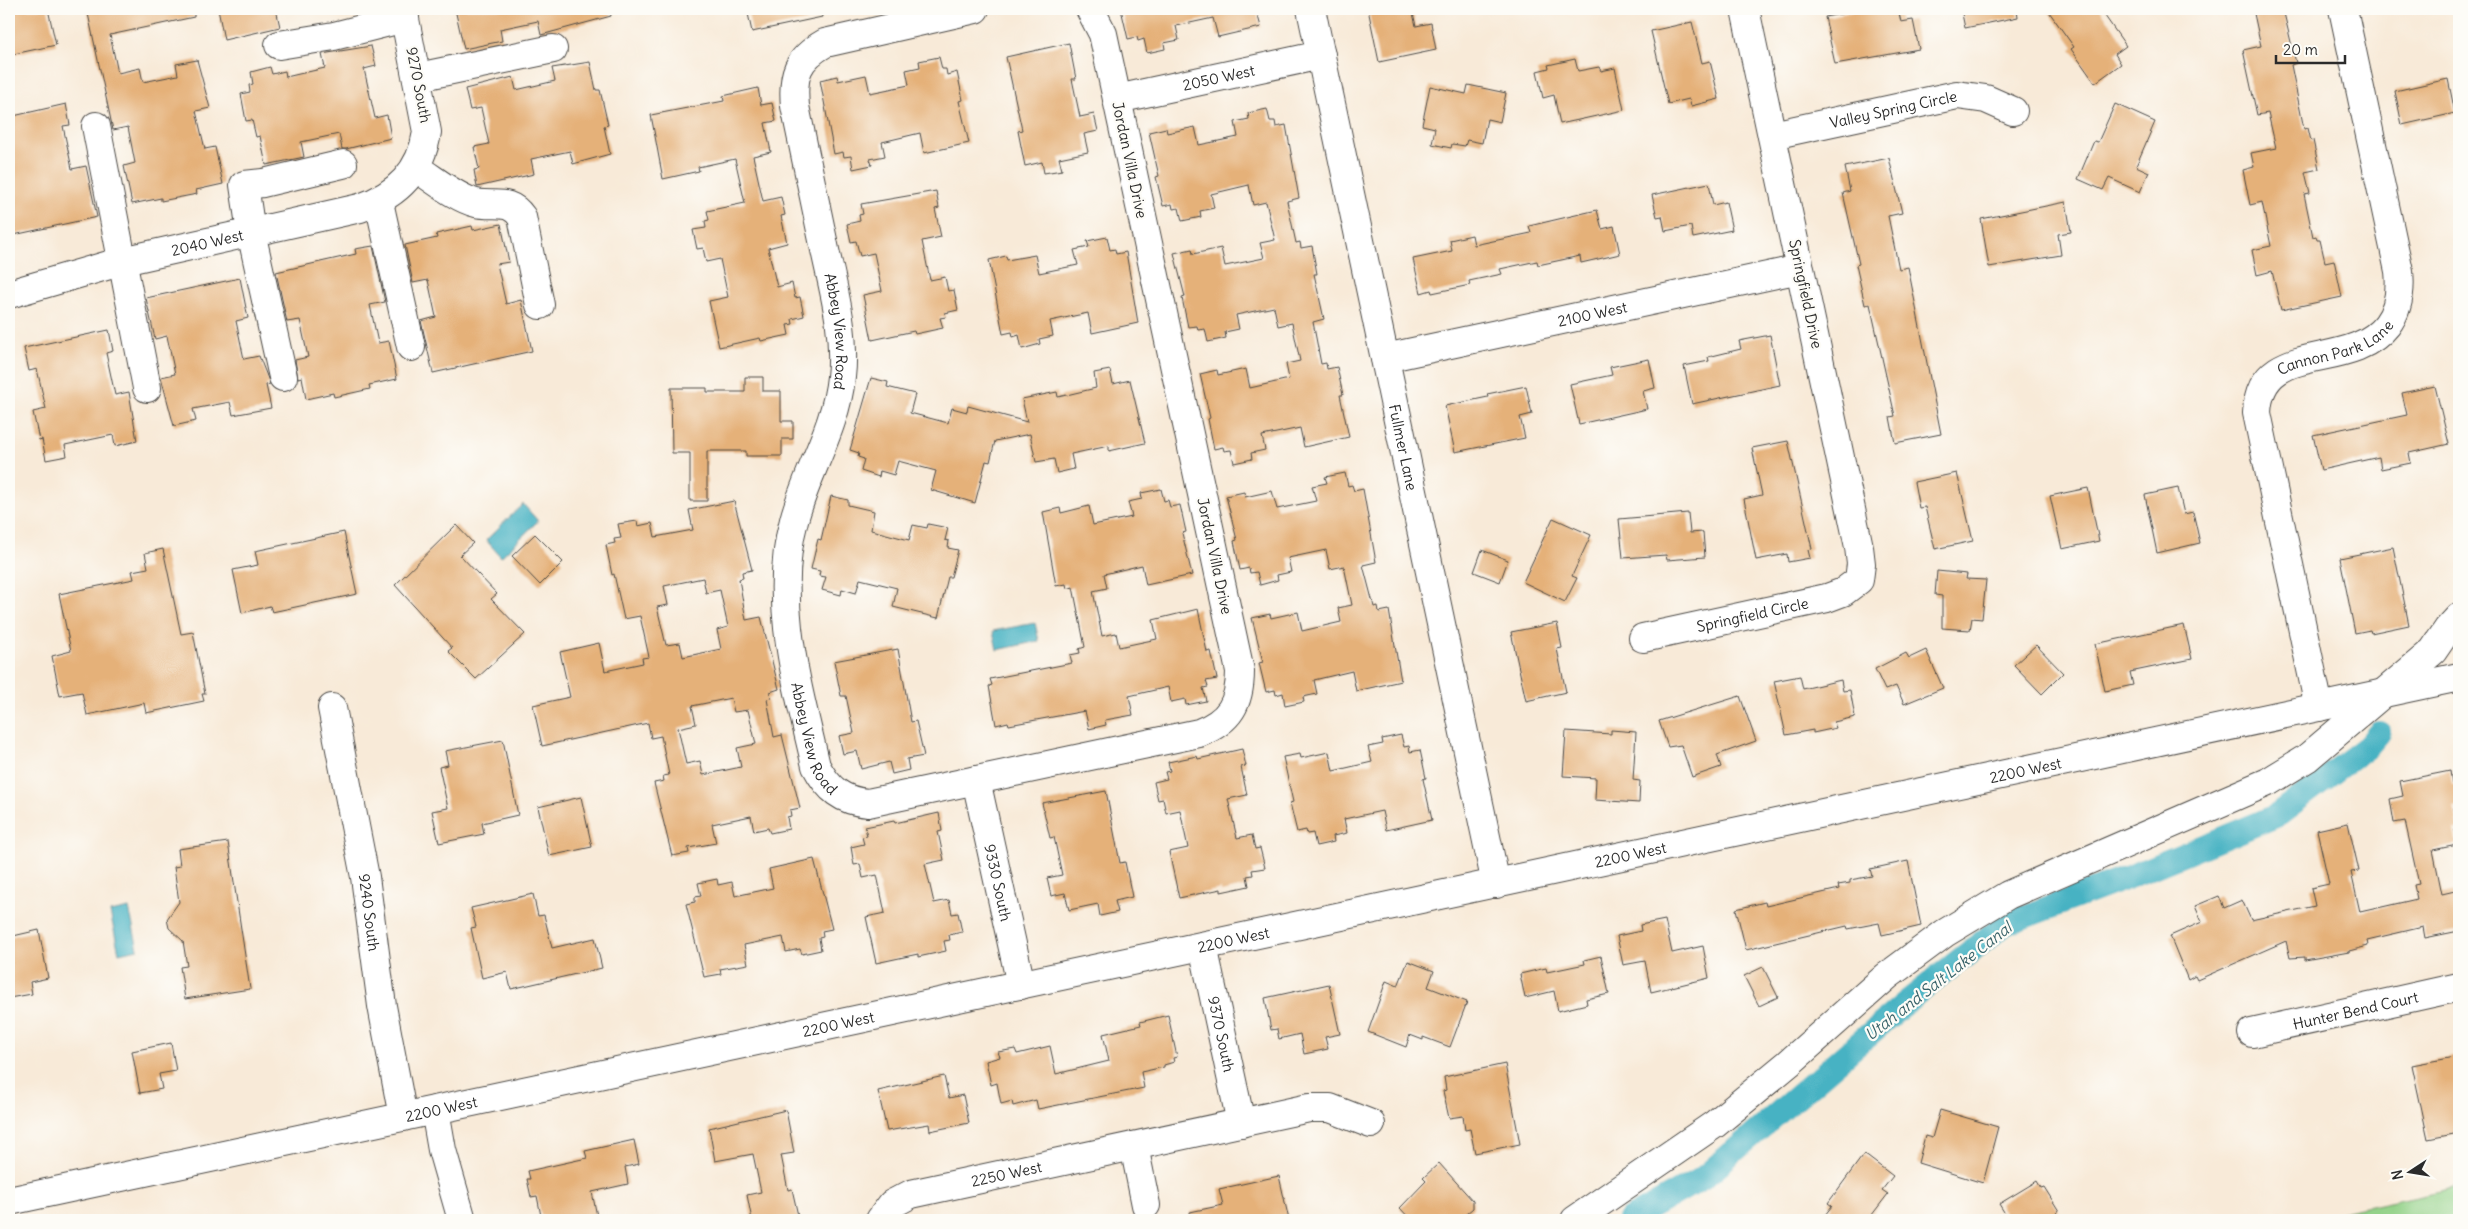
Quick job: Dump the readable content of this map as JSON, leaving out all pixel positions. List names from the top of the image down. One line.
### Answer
{"streets":{"street":["2050 West","9270 South","Valley Spring Circle","Jordan Villa Drive","2040 West","Springfield Drive","2100 West","Abbey View Road","Cannon Park Lane","Fullmer Lane","Springfield Circle","2200 West","9330 South","9240 South","Hunter Bend Court","9370 South","2250 West"]},"crossings":[["2050 West","Jordan Villa Drive"],["2050 West","Fullmer Lane"],["9270 South","2040 West"],["Valley Spring Circle","Springfield Drive"],["Jordan Villa Drive","Abbey View Road"],["Jordan Villa Drive","9330 South"],["Springfield Drive","2100 West"],["Springfield Drive","Springfield Circle"],["2100 West","Fullmer Lane"],["Cannon Park Lane","2200 West"],["Fullmer Lane","2200 West"],["2200 West","9330 South"],["2200 West","9240 South"],["2200 West","9370 South"],["9370 South","2250 West"]],"water":["Utah and Salt Lake Canal"],"scale_bar":"20 m","north":"left"}
